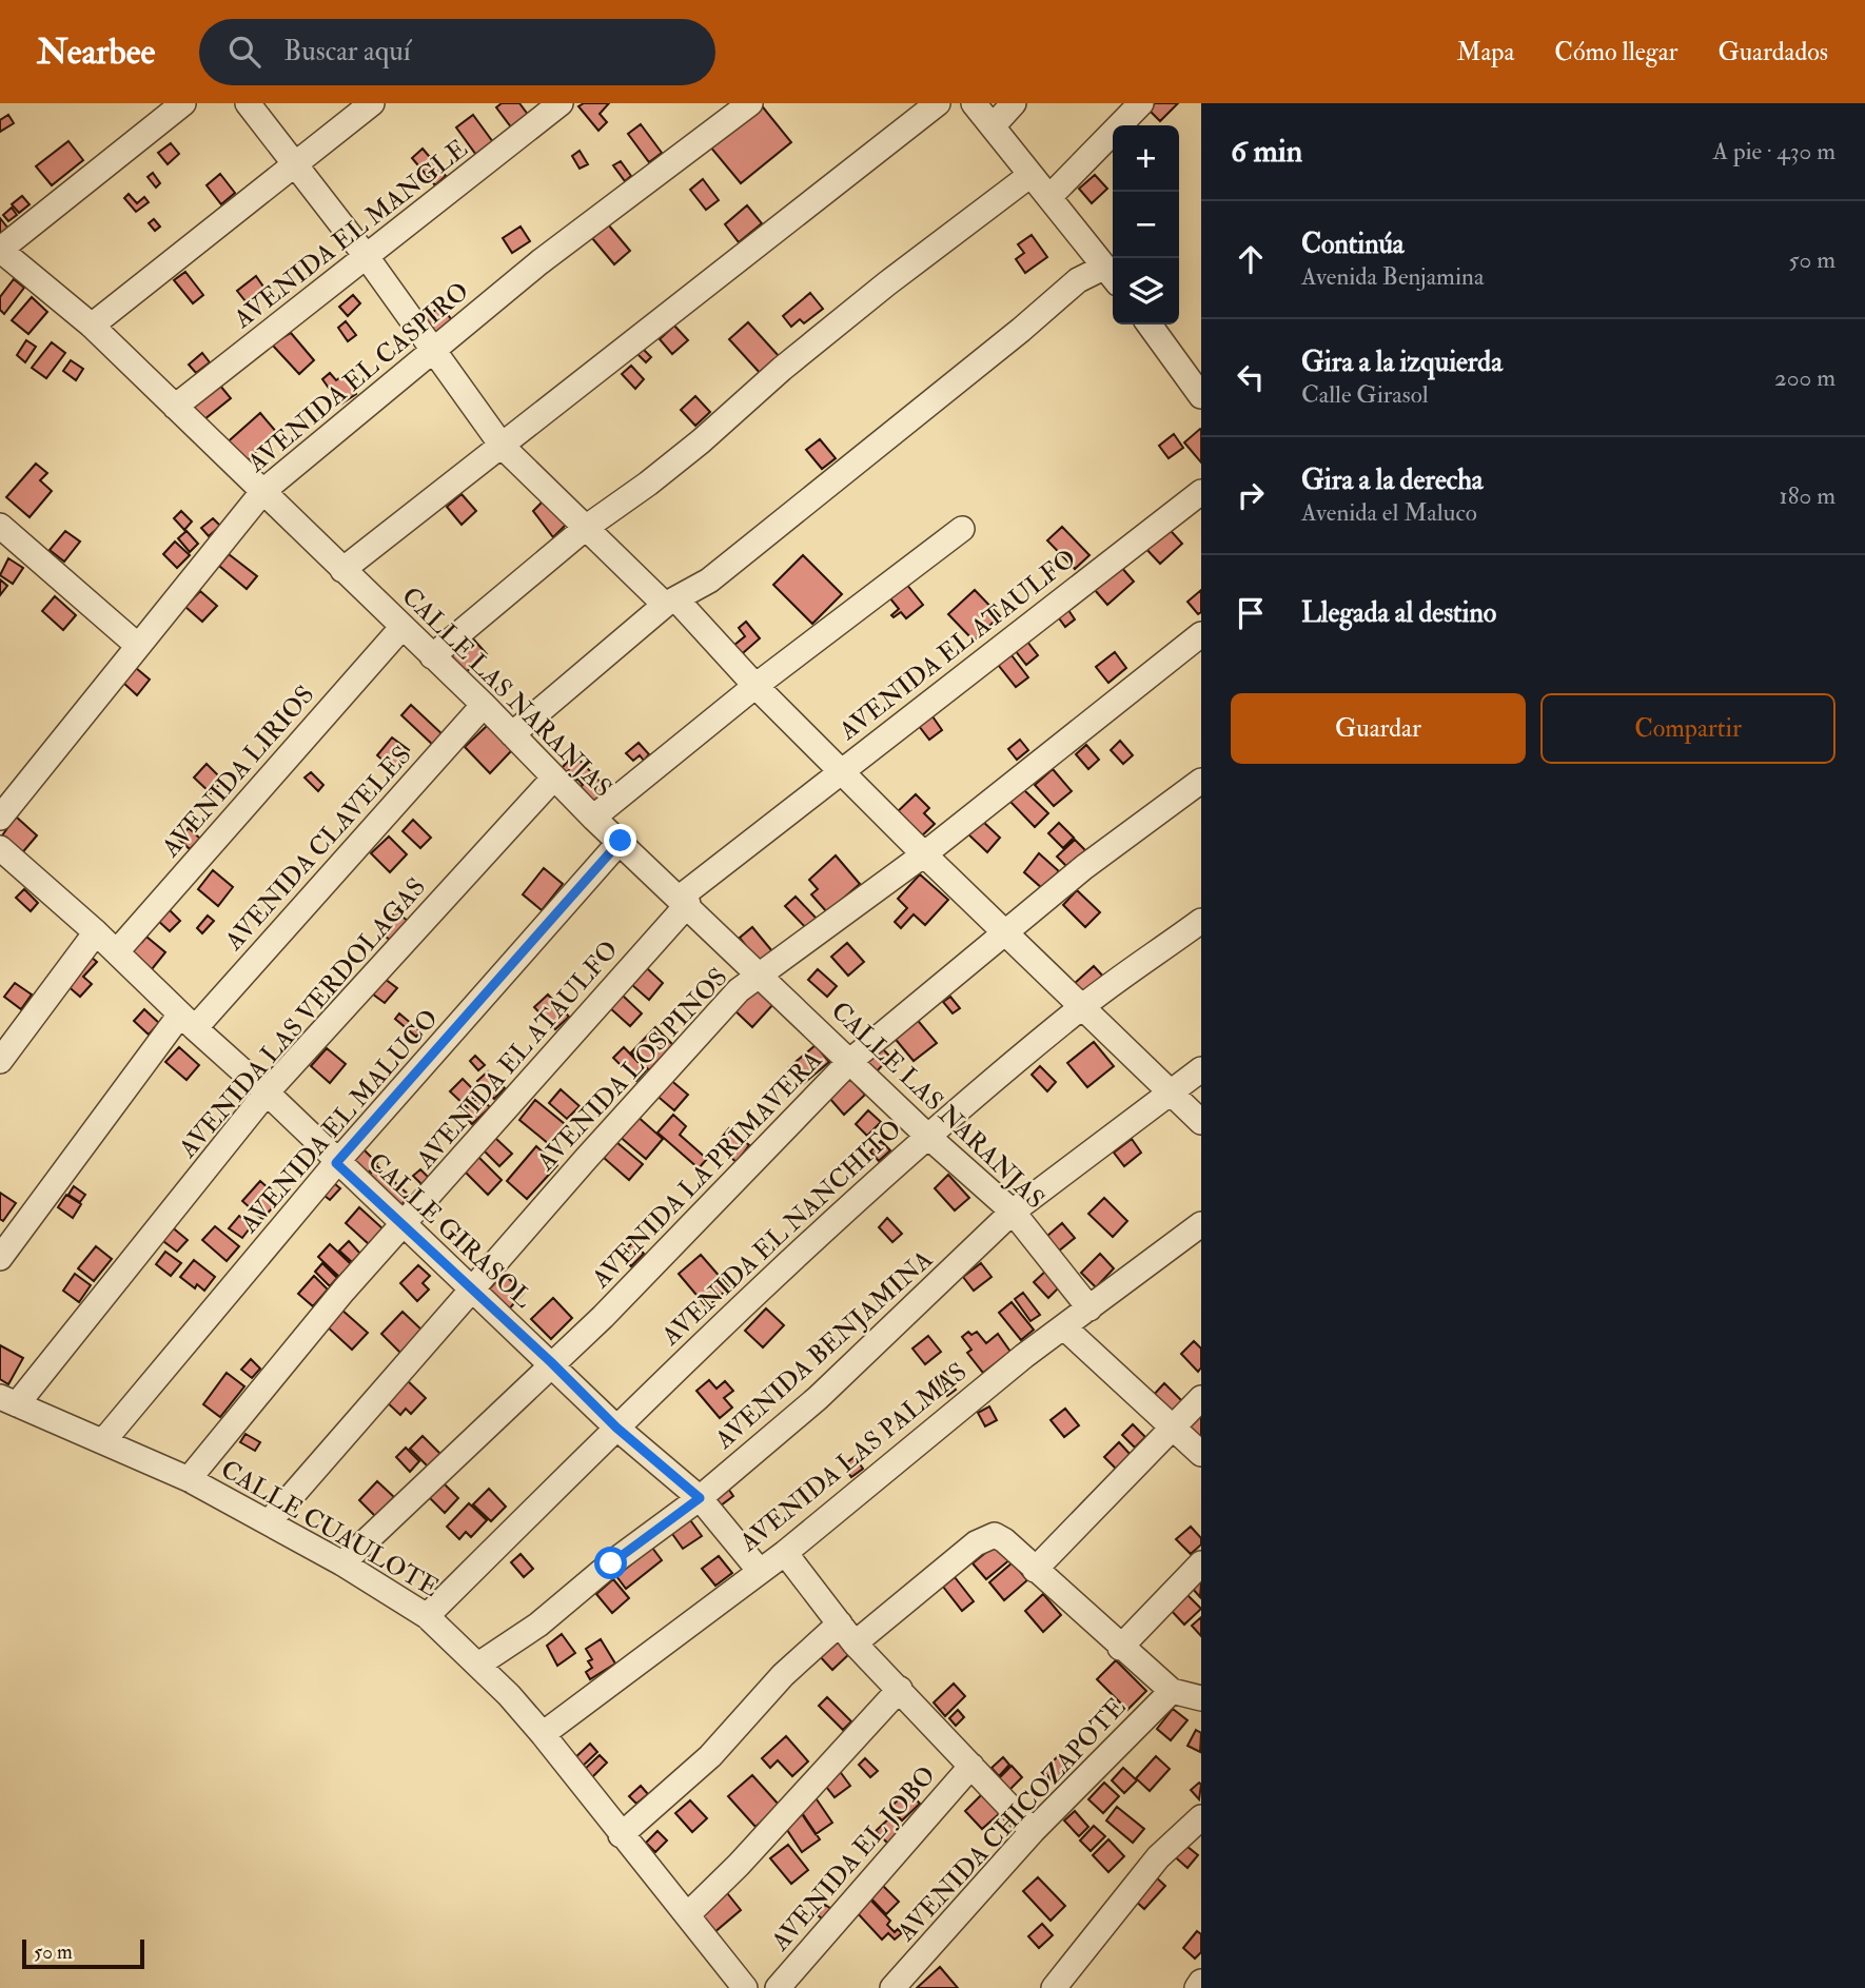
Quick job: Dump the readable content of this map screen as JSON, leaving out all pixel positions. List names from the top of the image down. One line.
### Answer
{"streets":{"street":["AVENIDA EL MANGLE","AVENIDA EL CASPIRO","AVENIDA EL ATAULFO","CALLE LAS NARANJAS","AVENIDA LIRIOS","AVENIDA CLAVELES","AVENIDA LAS VERDOLAGAS","AVENIDA LOS PINOS","AVENIDA EL MALUCO","AVENIDA LA PRIMAVERA","CALLE GIRASOL","AVENIDA EL NANCHITO","AVENIDA BENJAMINA","AVENIDA LAS PALMAS","CALLE CUAULOTE","AVENIDA CHICOZAPOTE","AVENIDA EL JOBO"]},"crossings":[["AVENIDA EL MANGLE","CALLE LAS NARANJAS"],["AVENIDA EL CASPIRO","CALLE LAS NARANJAS"],["AVENIDA EL ATAULFO","CALLE LAS NARANJAS"],["AVENIDA EL ATAULFO","CALLE GIRASOL"],["AVENIDA EL ATAULFO","CALLE CUAULOTE"],["CALLE LAS NARANJAS","AVENIDA LIRIOS"],["CALLE LAS NARANJAS","AVENIDA CLAVELES"],["CALLE LAS NARANJAS","AVENIDA LAS VERDOLAGAS"],["CALLE LAS NARANJAS","AVENIDA LOS PINOS"],["CALLE LAS NARANJAS","AVENIDA EL MALUCO"],["CALLE LAS NARANJAS","AVENIDA LA PRIMAVERA"],["CALLE LAS NARANJAS","AVENIDA EL NANCHITO"],["CALLE LAS NARANJAS","AVENIDA BENJAMINA"],["CALLE LAS NARANJAS","AVENIDA LAS PALMAS"],["AVENIDA LIRIOS","CALLE GIRASOL"],["AVENIDA CLAVELES","CALLE GIRASOL"],["AVENIDA LAS VERDOLAGAS","CALLE GIRASOL"],["AVENIDA LAS VERDOLAGAS","CALLE CUAULOTE"],["AVENIDA LOS PINOS","CALLE GIRASOL"],["AVENIDA LOS PINOS","CALLE CUAULOTE"],["AVENIDA EL MALUCO","CALLE GIRASOL"],["AVENIDA EL MALUCO","CALLE CUAULOTE"],["AVENIDA LA PRIMAVERA","CALLE GIRASOL"],["AVENIDA LA PRIMAVERA","CALLE CUAULOTE"],["CALLE GIRASOL","AVENIDA EL NANCHITO"],["CALLE GIRASOL","AVENIDA BENJAMINA"],["CALLE GIRASOL","AVENIDA LAS PALMAS"],["AVENIDA EL NANCHITO","CALLE CUAULOTE"],["AVENIDA BENJAMINA","CALLE CUAULOTE"],["AVENIDA LAS PALMAS","CALLE CUAULOTE"]],"scale_bar":"50 m","page":{"header":"Nearbee","search":"Buscar aquí","nav":["Mapa","Cómo llegar","Guardados"],"heading":["6 min","A pie · 430 m"],"map_buttons":["+","−"],"list":[["Continúa","Avenida Benjamina","50 m"],["Gira a la izquierda","Calle Girasol","200 m"],["Gira a la derecha","Avenida el Maluco","180 m"],"Llegada al destino"],"buttons":["Guardar","Compartir"],"scale":"50 m"}}
